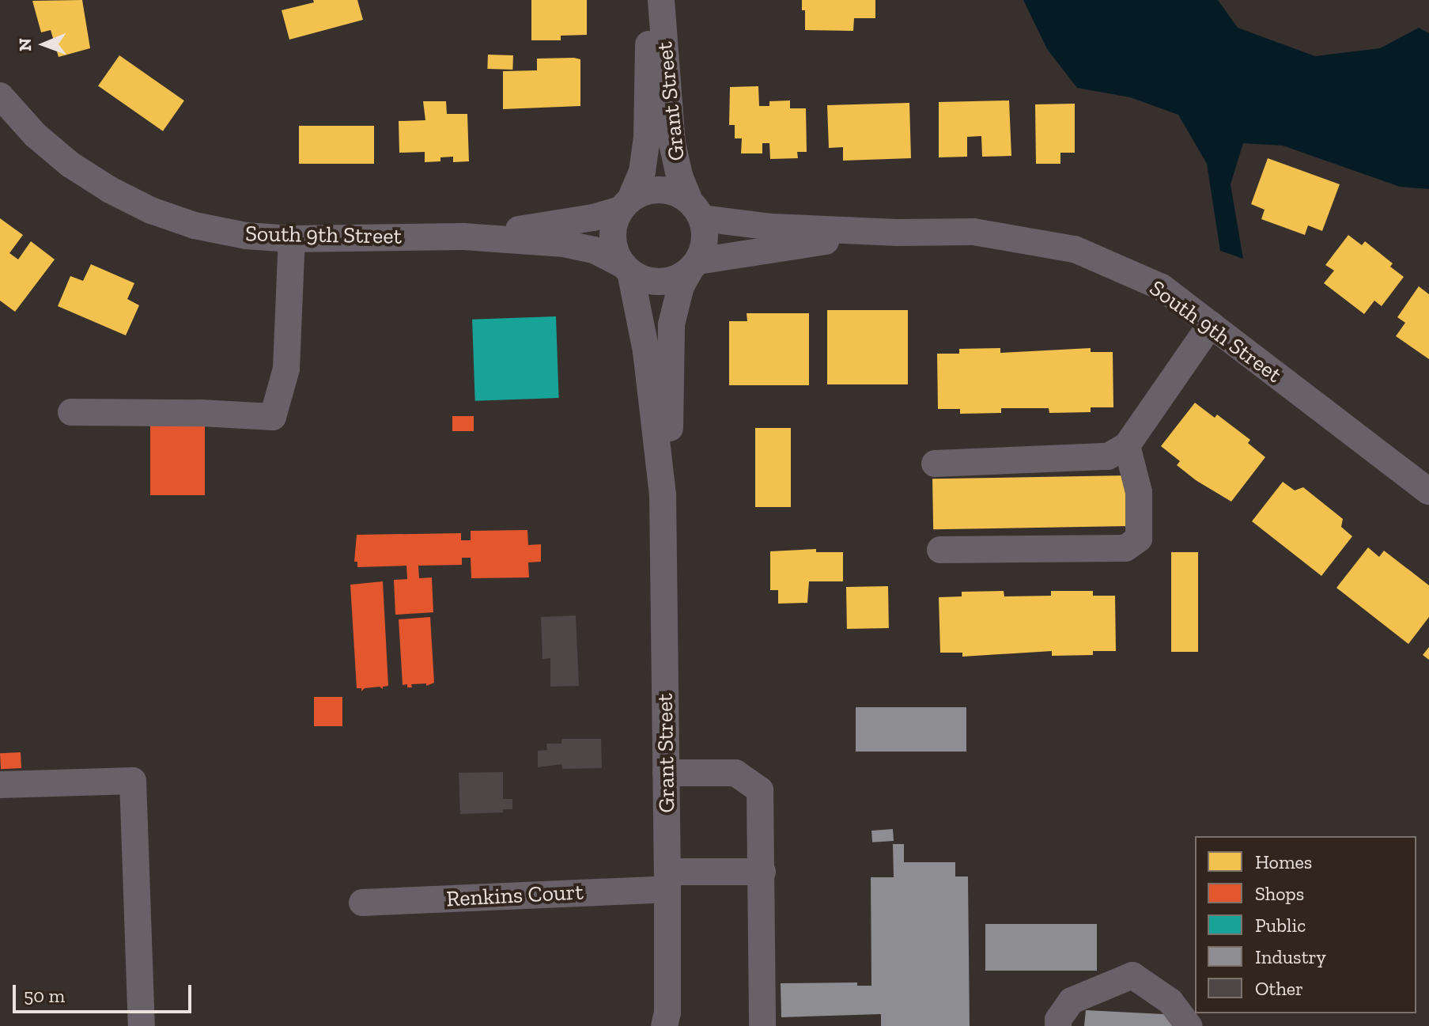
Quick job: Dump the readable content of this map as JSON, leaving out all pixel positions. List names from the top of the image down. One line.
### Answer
{"streets":{"street":["Grant Street","South 9th Street","Renkins Court"]},"crossings":[["Grant Street","South 9th Street"],["Grant Street","Renkins Court"]],"legend":["Homes","Shops","Public","Industry","Other"],"scale_bar":"50 m","north":"left"}
